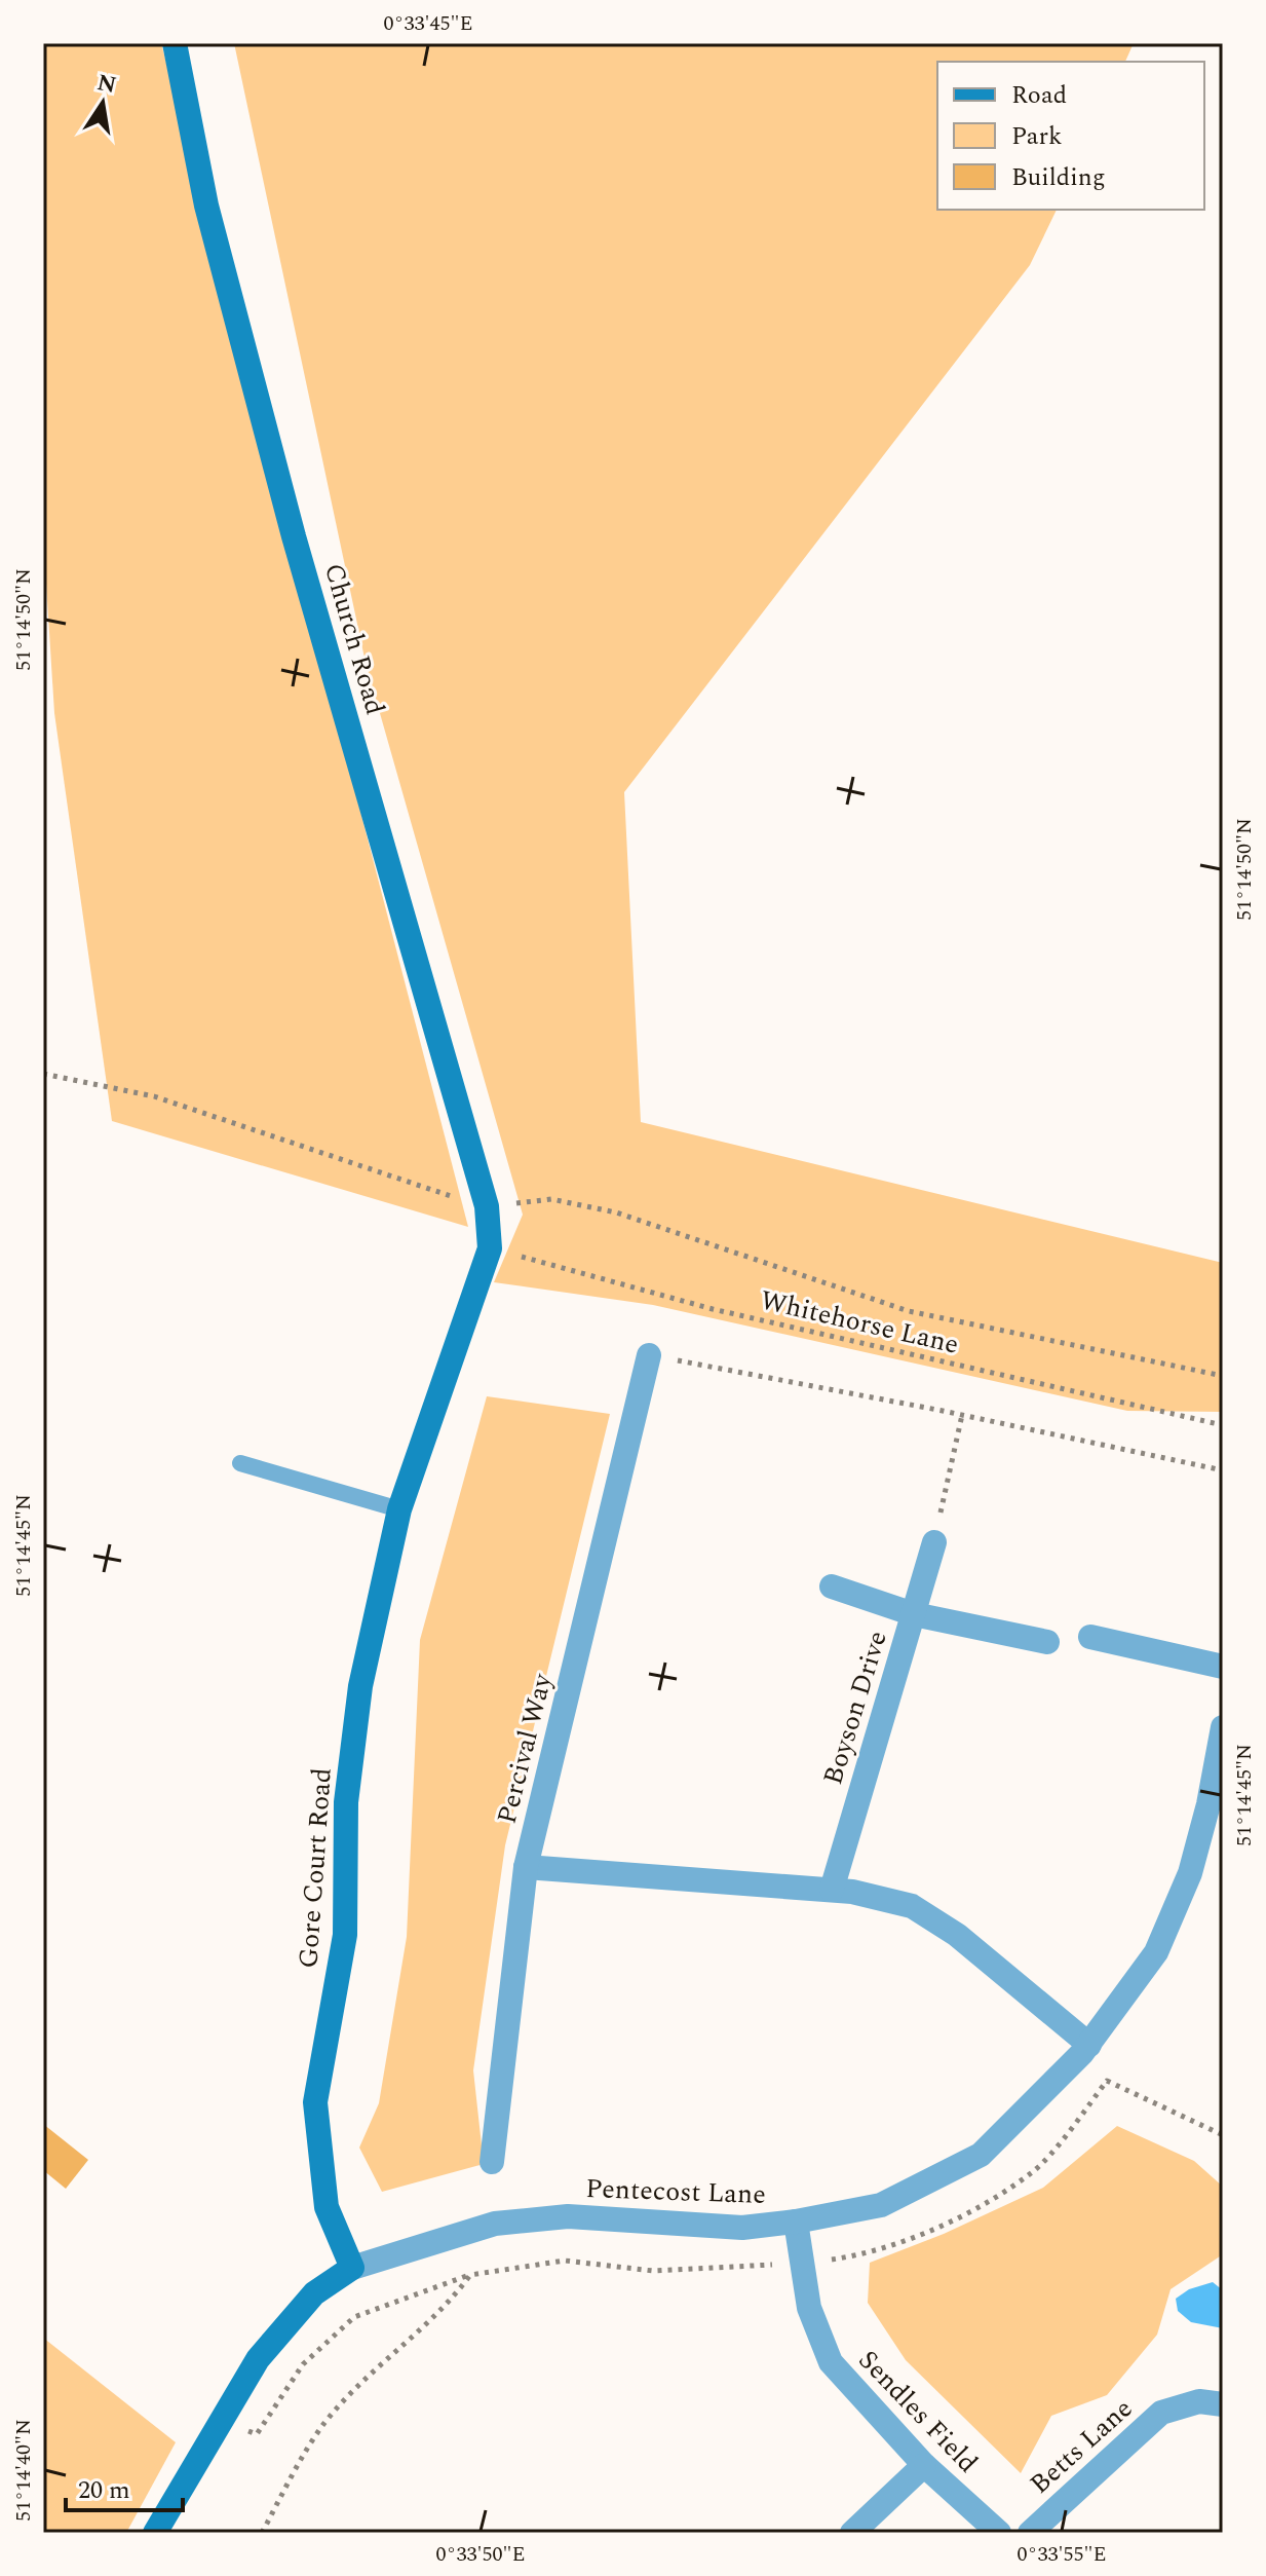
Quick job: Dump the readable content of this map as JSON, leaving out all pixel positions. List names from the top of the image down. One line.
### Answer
{"streets":{"street":["Church Road","Boyson Drive","Percival Way","Gore Court Road","Pentecost Lane","Sendles Field","Betts Lane"],"path":["Whitehorse Lane"]},"crossings":[["Church Road","Whitehorse Lane"],["Church Road","Gore Court Road"],["Whitehorse Lane","Gore Court Road"],["Gore Court Road","Pentecost Lane"],["Pentecost Lane","Sendles Field"]],"legend":["Road","Park","Building"],"scale_bar":"20 m","north":"top","coordinates":["0°33'45\"E","51°14'50\"N","51°14'45\"N","51°14'40\"N","0°33'50\"E","0°33'55\"E"]}
